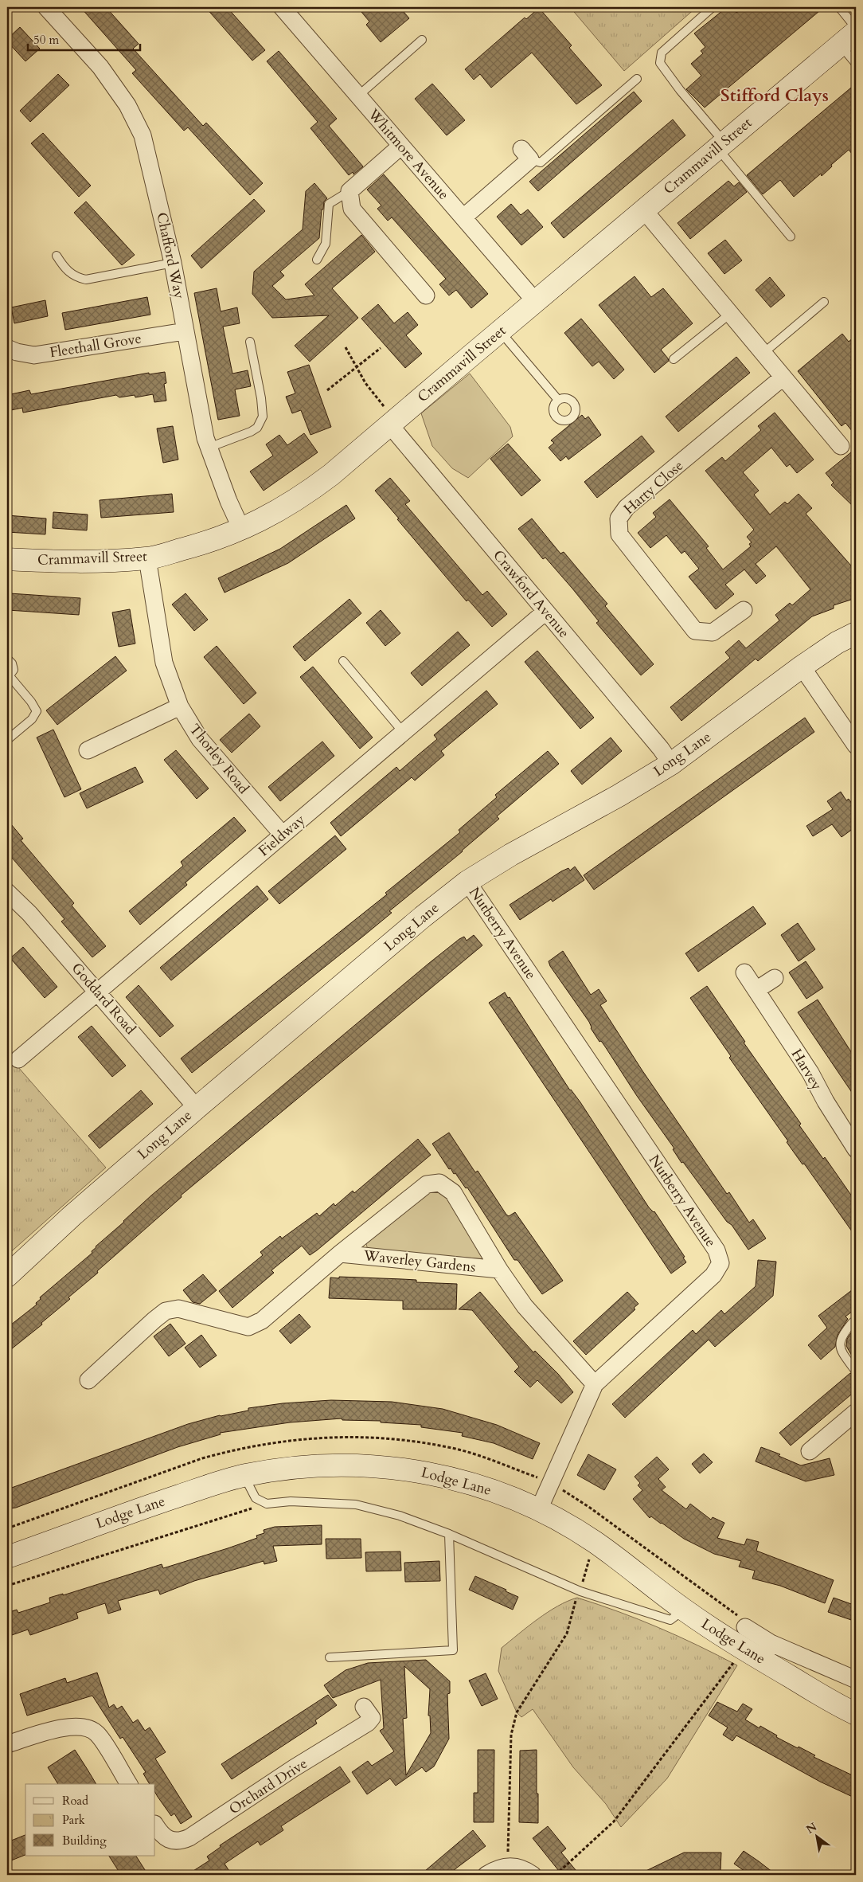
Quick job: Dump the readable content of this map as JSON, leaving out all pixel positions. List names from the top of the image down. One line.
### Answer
{"streets":{"street":["Whitmore Avenue","Crammavill Street","Chafford Way","Fleethall Grove","Harty Close","Crawford Avenue","Long Lane","Thorley Road","Fieldway","Nutberry Avenue","Goddard Road","Harvey","Waverley Gardens","Lodge Lane","Orchard Drive"]},"crossings":[["Whitmore Avenue","Crammavill Street"],["Crammavill Street","Chafford Way"],["Crammavill Street","Crawford Avenue"],["Crammavill Street","Thorley Road"],["Chafford Way","Fleethall Grove"],["Crawford Avenue","Long Lane"],["Crawford Avenue","Fieldway"],["Long Lane","Nutberry Avenue"],["Long Lane","Goddard Road"],["Thorley Road","Fieldway"],["Fieldway","Goddard Road"],["Nutberry Avenue","Waverley Gardens"],["Nutberry Avenue","Lodge Lane"]],"districts":["Stifford Clays"],"legend":["Road","Park","Building"],"scale_bar":"50 m","north":"top left"}
